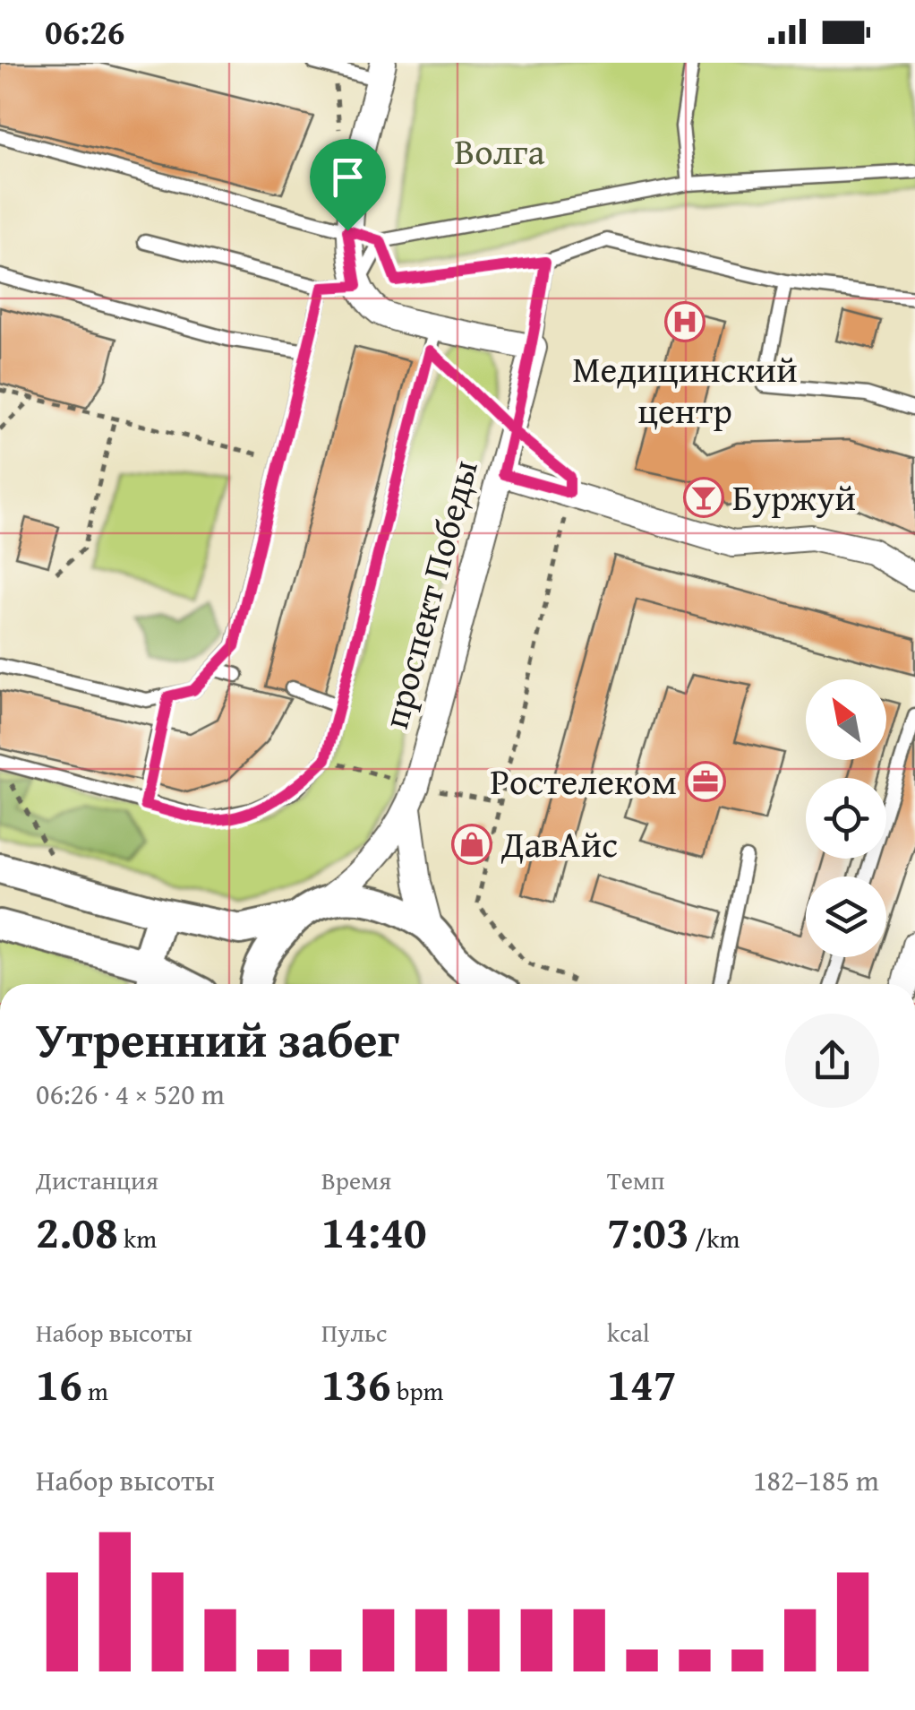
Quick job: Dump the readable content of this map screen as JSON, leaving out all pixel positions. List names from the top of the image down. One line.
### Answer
{"streets":{"street":["проспект Победы"]},"parks":["Волга"],"places":{"hospital":["Медицинский центр"],"bar":["Буржуй"],"office":["Ростелеком"],"shop":["ДавАйс"]},"north":"top left","page":{"status":"06:26","heading":["Утренний забег","06:26 · 4 × 520 m"],"stats":[["Дистанция","2.08 km"],["Время","14:40"],["Темп","7:03 /km"],["Набор высоты","16 m"],["Пульс","136 bpm"],["kcal","147"]],"chart":["Набор высоты","182–185 m"]}}
